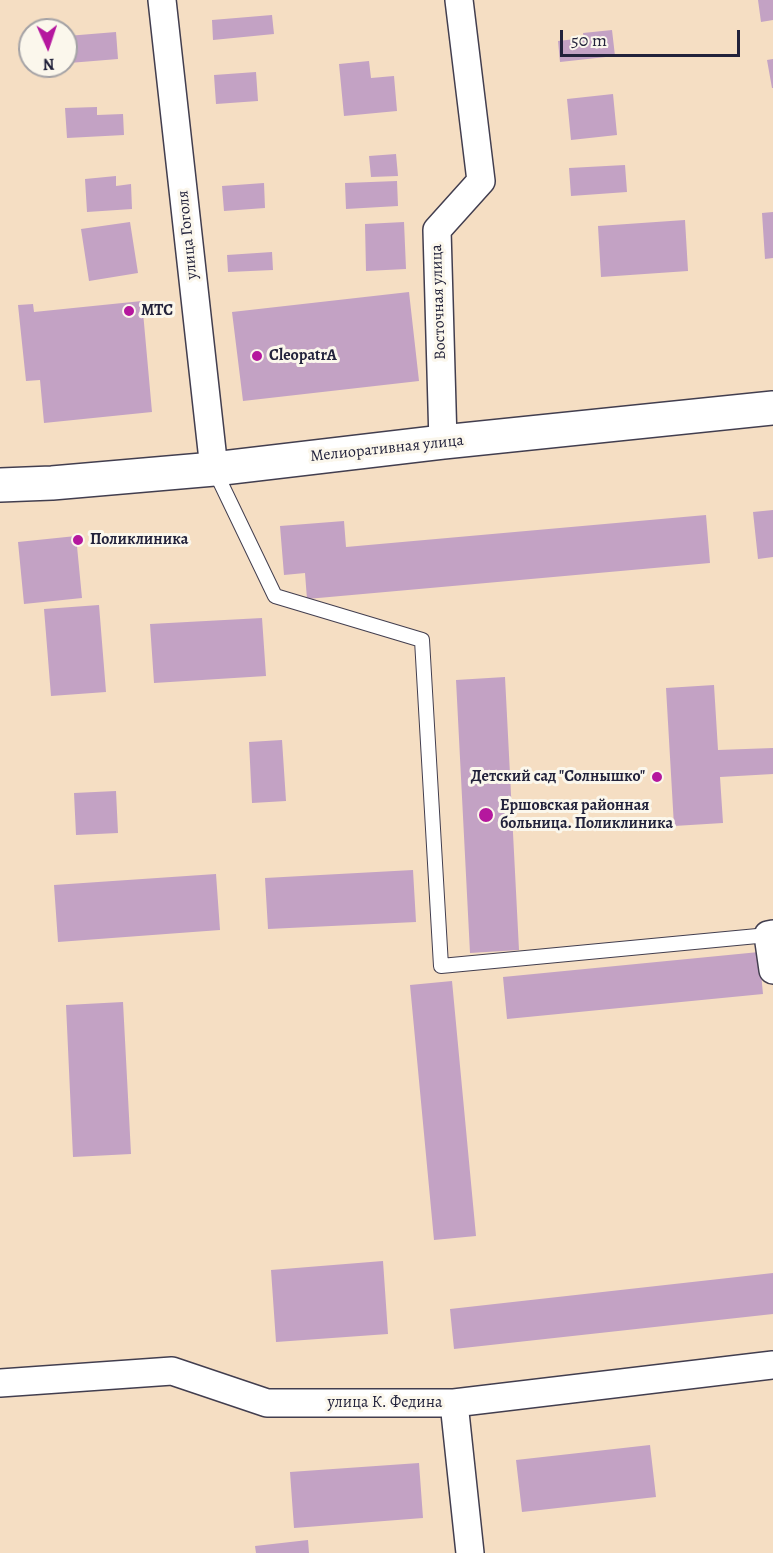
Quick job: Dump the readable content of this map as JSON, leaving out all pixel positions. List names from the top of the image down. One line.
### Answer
{"streets":{"main road":["Мелиоративная улица"],"street":["улица Гоголя","Восточная улица","улица К. Федина"]},"crossings":[["улица Гоголя","Мелиоративная улица"],["Восточная улица","Мелиоративная улица"]],"places":["МТС","CleopatrA","Поликлиника","Детский сад \"Солнышко\"","Ершовская районная больница. Поликлиника"],"scale_bar":"50 m","north":"bottom"}
